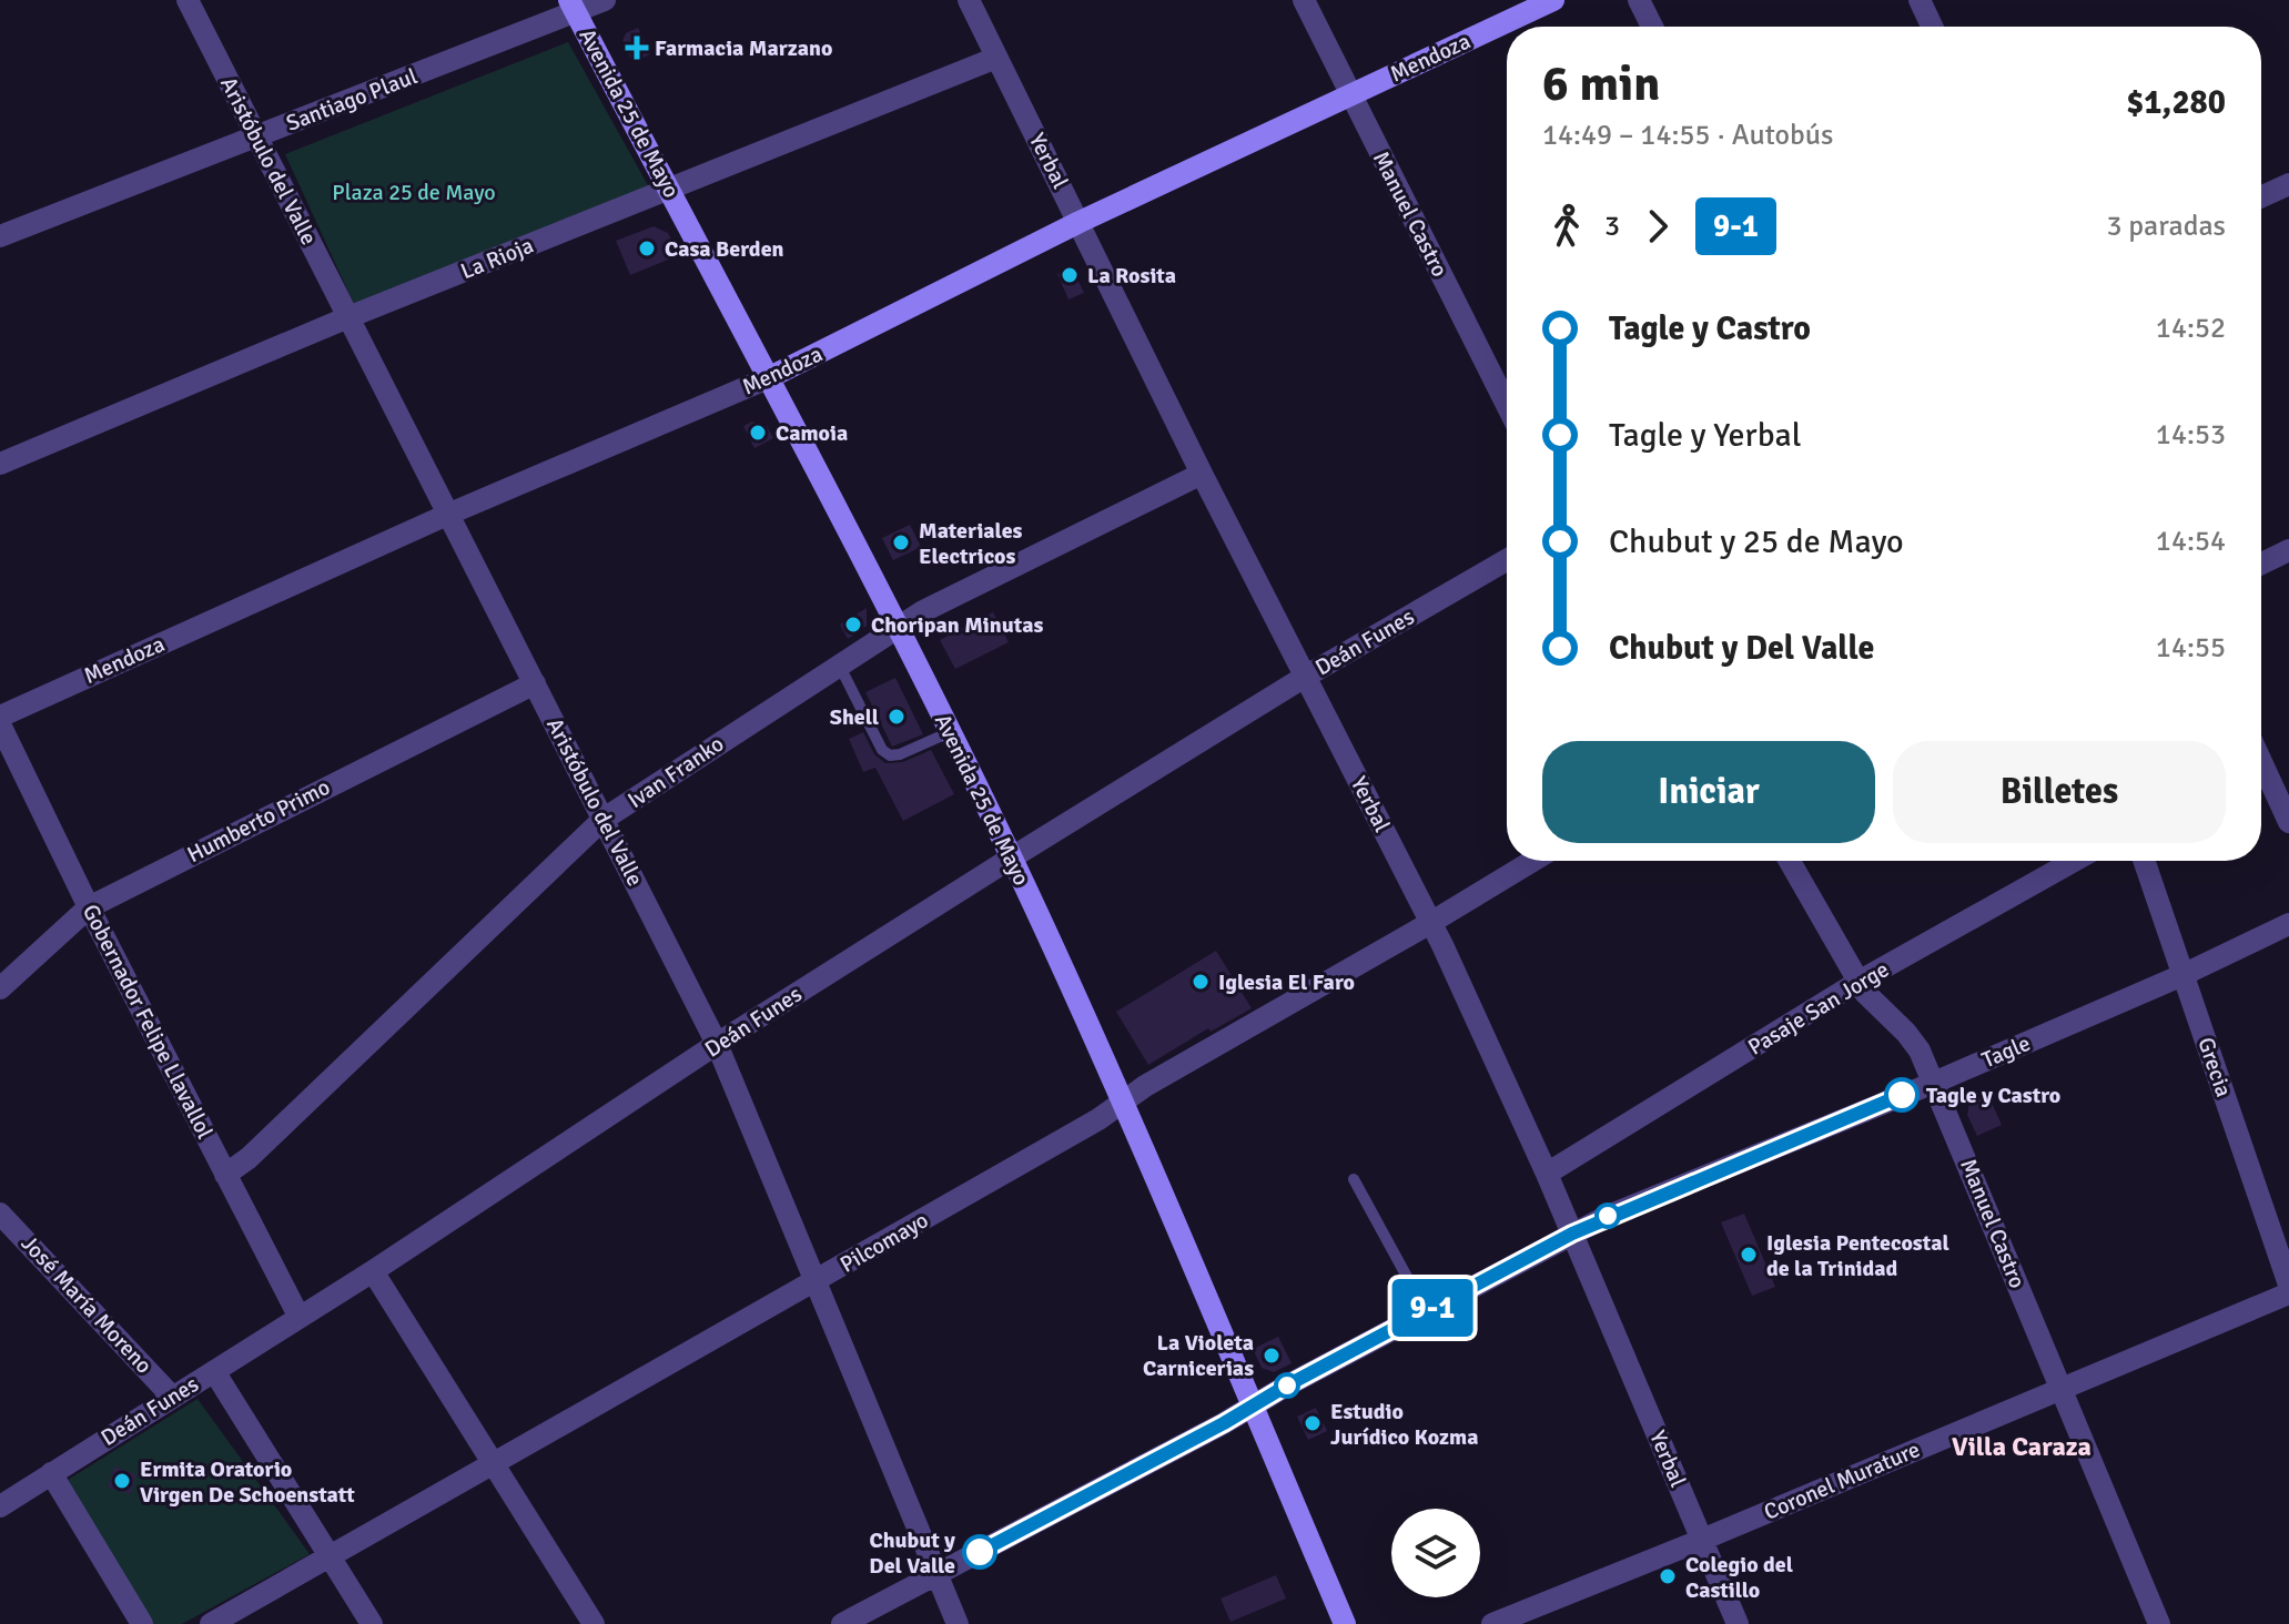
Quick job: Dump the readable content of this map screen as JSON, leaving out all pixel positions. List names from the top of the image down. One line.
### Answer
{"streets":{"main road":["Mendoza","Avenida 25 de Mayo"],"street":["Santiago Plaul","Aristóbulo del Valle","Yerbal","Manuel Castro","La Rioja","Deán Funes","Ivan Franko","Humberto Primo","Pasaje San Jorge","Gobernador Felipe Llavallol","Tagle","Grecia","Pilcomayo","José María Moreno","Coronel Murature"]},"crossings":[["Mendoza","Avenida 25 de Mayo"],["Mendoza","Aristóbulo del Valle"],["Mendoza","Yerbal"],["Mendoza","Manuel Castro"],["Santiago Plaul","Avenida 25 de Mayo"],["Santiago Plaul","Aristóbulo del Valle"],["Avenida 25 de Mayo","La Rioja"],["Avenida 25 de Mayo","Deán Funes"],["Avenida 25 de Mayo","Ivan Franko"],["Avenida 25 de Mayo","Tagle"],["Avenida 25 de Mayo","Pilcomayo"],["Aristóbulo del Valle","La Rioja"],["Aristóbulo del Valle","Deán Funes"],["Aristóbulo del Valle","Ivan Franko"],["Aristóbulo del Valle","Humberto Primo"],["Aristóbulo del Valle","Tagle"],["Aristóbulo del Valle","Pilcomayo"],["Yerbal","La Rioja"],["Yerbal","Deán Funes"],["Yerbal","Ivan Franko"],["Yerbal","Pasaje San Jorge"],["Yerbal","Tagle"],["Yerbal","Pilcomayo"],["Yerbal","Coronel Murature"],["Manuel Castro","Pasaje San Jorge"],["Manuel Castro","Tagle"],["Manuel Castro","Coronel Murature"],["Deán Funes","Gobernador Felipe Llavallol"],["Deán Funes","José María Moreno"],["Ivan Franko","Gobernador Felipe Llavallol"],["Humberto Primo","Gobernador Felipe Llavallol"],["Tagle","Grecia"]],"districts":["Villa Caraza"],"parks":["Plaza 25 de Mayo"],"places":{"health":["Farmacia Marzano"],"other":["Casa Berden","La Rosita","Camoia","Materiales Electricos","Choripan Minutas","Shell","Iglesia El Faro","Tagle y Castro","Iglesia Pentecostal de la Trinidad","La Violeta Carnicerias","Estudio Jurídico Kozma","Ermita Oratorio Virgen De Schoenstatt","Chubut y Del Valle","Colegio del Castillo"]},"lines":["bus line 9-1"],"page":{"on_map":"9-1","heading":["6 min","14:49 – 14:55 · Autobús","$1,280"],"legs":["3","9-1","3 paradas"],"list":[{"name":"Tagle y Castro","value":"14:52"},{"name":"Tagle y Yerbal","value":"14:53"},{"name":"Chubut y 25 de Mayo","value":"14:54"},{"name":"Chubut y Del Valle","value":"14:55"}],"buttons":["Iniciar","Billetes"]}}
